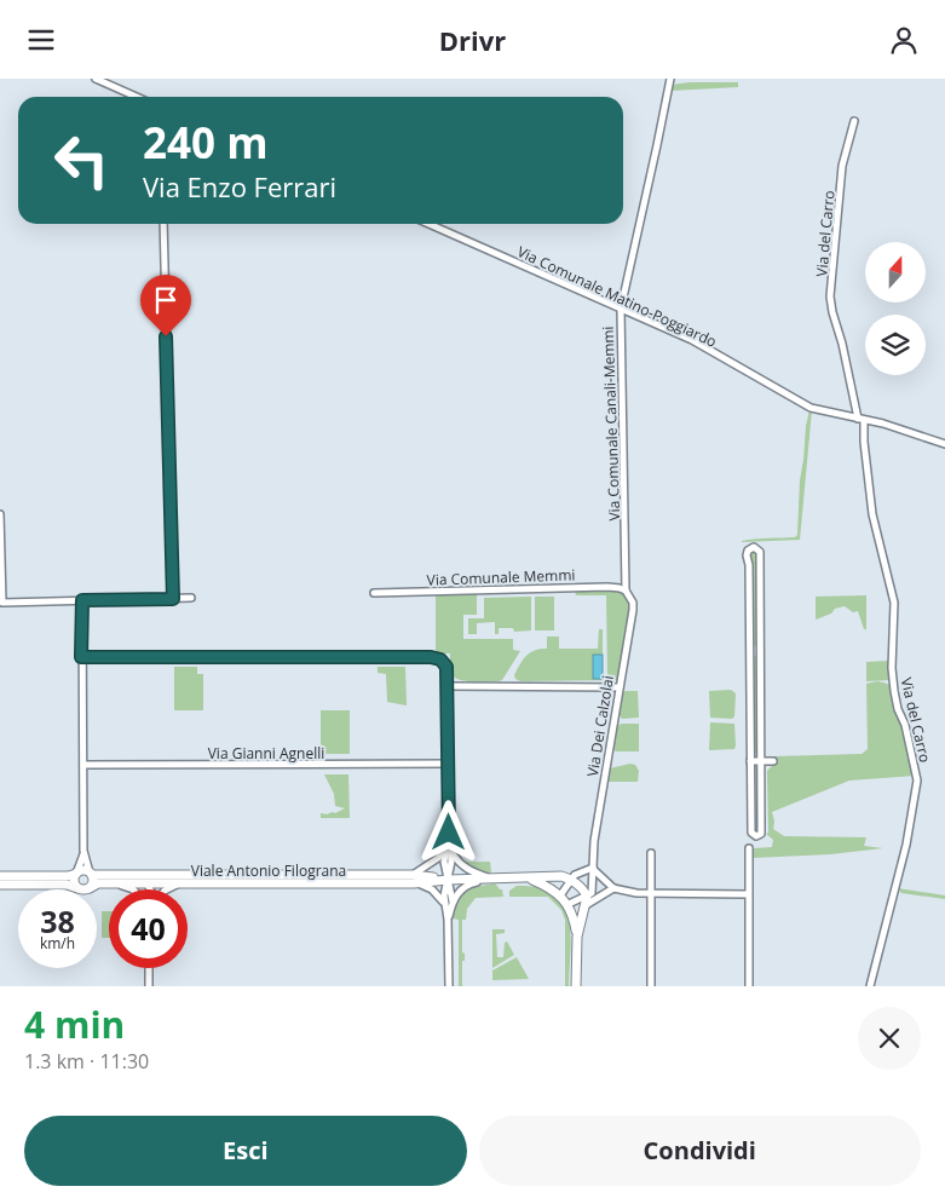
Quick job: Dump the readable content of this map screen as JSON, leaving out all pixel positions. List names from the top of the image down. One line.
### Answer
{"streets":{"main road":["Viale Antonio Filograna"],"street":["Via del Carro","Via Comunale Matino-Poggiardo","Via Comunale Canali-Memmi","Via Comunale Memmi","Via Dei Calzolai","Via Gianni Agnelli"]},"crossings":[["Via del Carro","Via Comunale Matino-Poggiardo"],["Via Comunale Matino-Poggiardo","Via Comunale Canali-Memmi"],["Via Comunale Canali-Memmi","Via Comunale Memmi"],["Via Comunale Canali-Memmi","Via Dei Calzolai"],["Via Comunale Memmi","Via Dei Calzolai"]],"north":"top","page":{"header":"Drivr","turn":["240 m","Via Enzo Ferrari"],"speed":"38 km/h","limit":"40","heading":["4 min","1.3 km · 11:30"],"buttons":["Esci","Condividi"]}}
